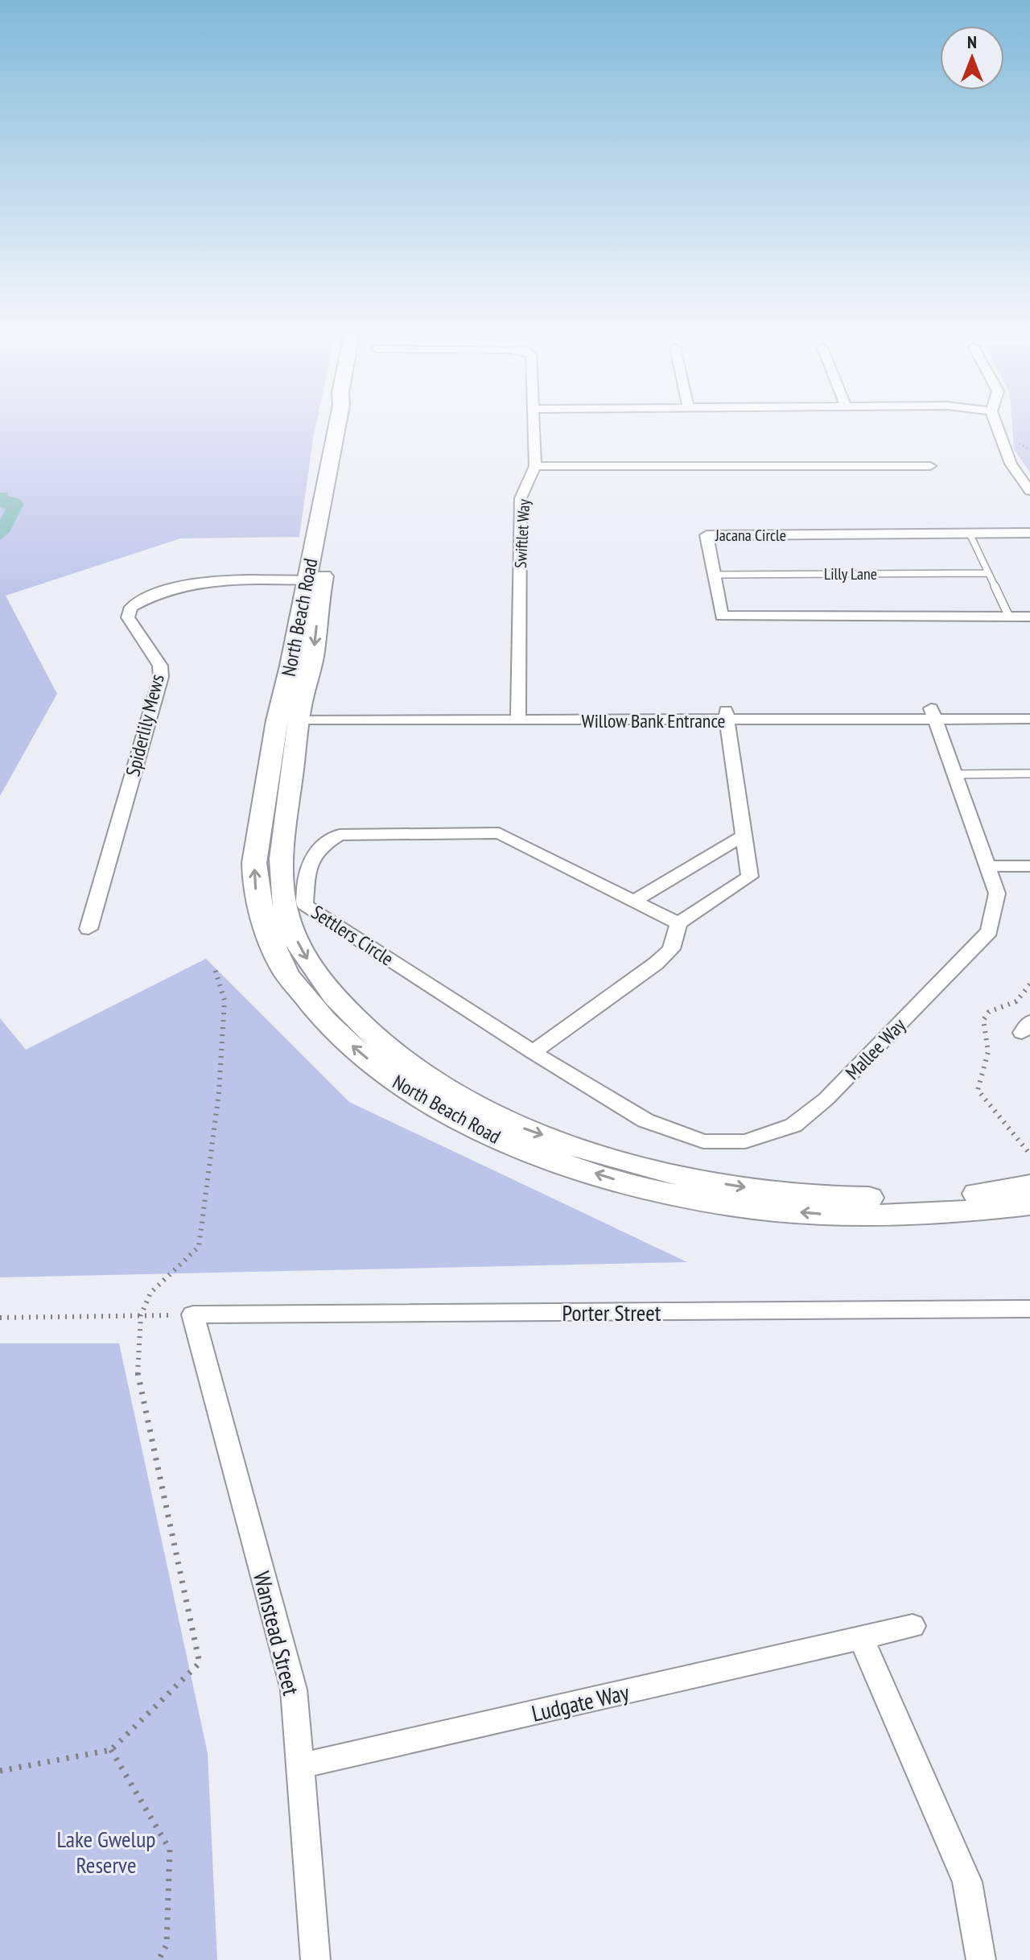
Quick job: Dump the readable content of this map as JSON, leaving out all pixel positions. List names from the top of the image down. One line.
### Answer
{"streets":{"main road":["North Beach Road"],"street":["Swiftlet Way","Jacana Circle","Willow Bank Entrance","Spiderlily Mews","Settlers Circle","Mallee Way","Porter Street","Wanstead Street","Ludgate Way"],"lane":["Lilly Lane"]},"crossings":[["Swiftlet Way","Willow Bank Entrance"],["Jacana Circle","Lilly Lane"],["North Beach Road","Willow Bank Entrance"],["North Beach Road","Spiderlily Mews"],["Willow Bank Entrance","Mallee Way"],["Settlers Circle","Mallee Way"],["Porter Street","Wanstead Street"],["Wanstead Street","Ludgate Way"]],"parks":["Lake Gwelup Reserve"],"north":"top"}
